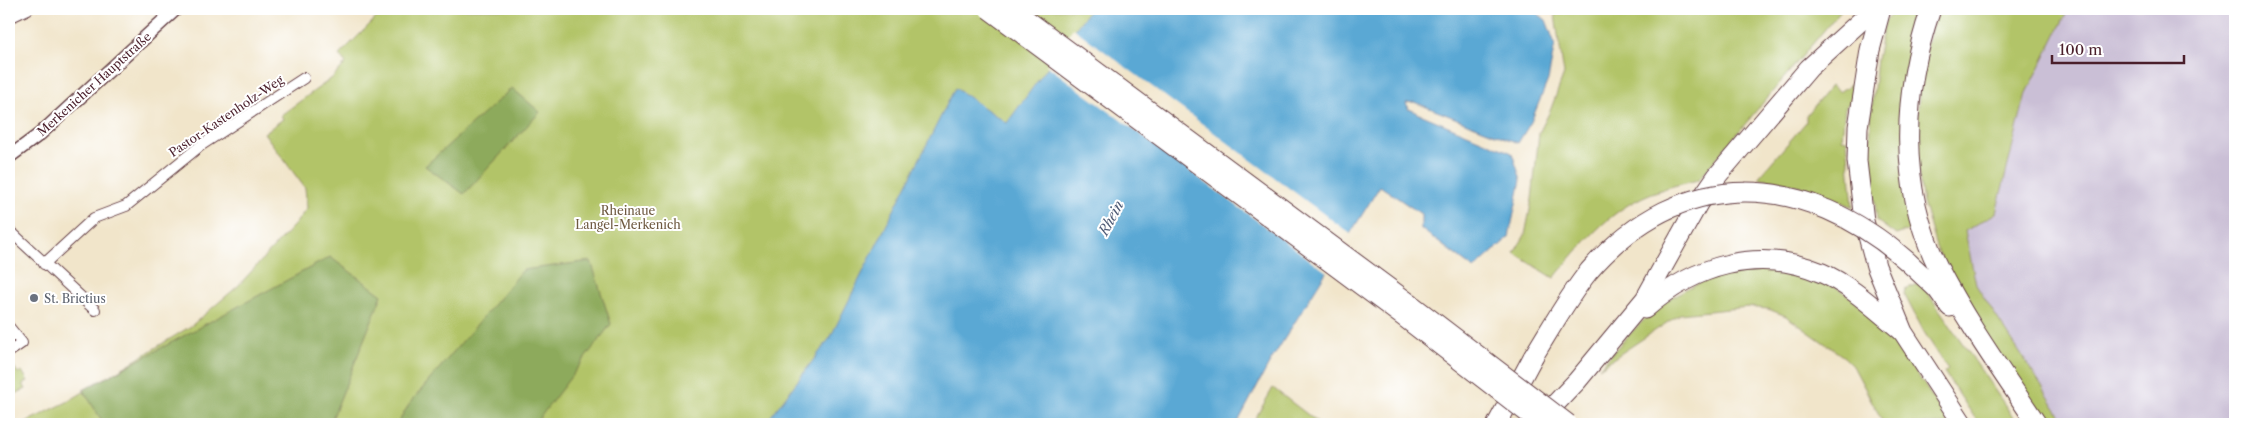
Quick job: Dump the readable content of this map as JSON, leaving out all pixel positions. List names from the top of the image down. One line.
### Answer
{"streets":{"street":["Merkenicher Hauptstraße","Pastor-Kastenholz-Weg"]},"water":["Rhein"],"parks":["Rheinaue Langel-Merkenich"],"places":["St. Brictius"],"scale_bar":"100 m"}
